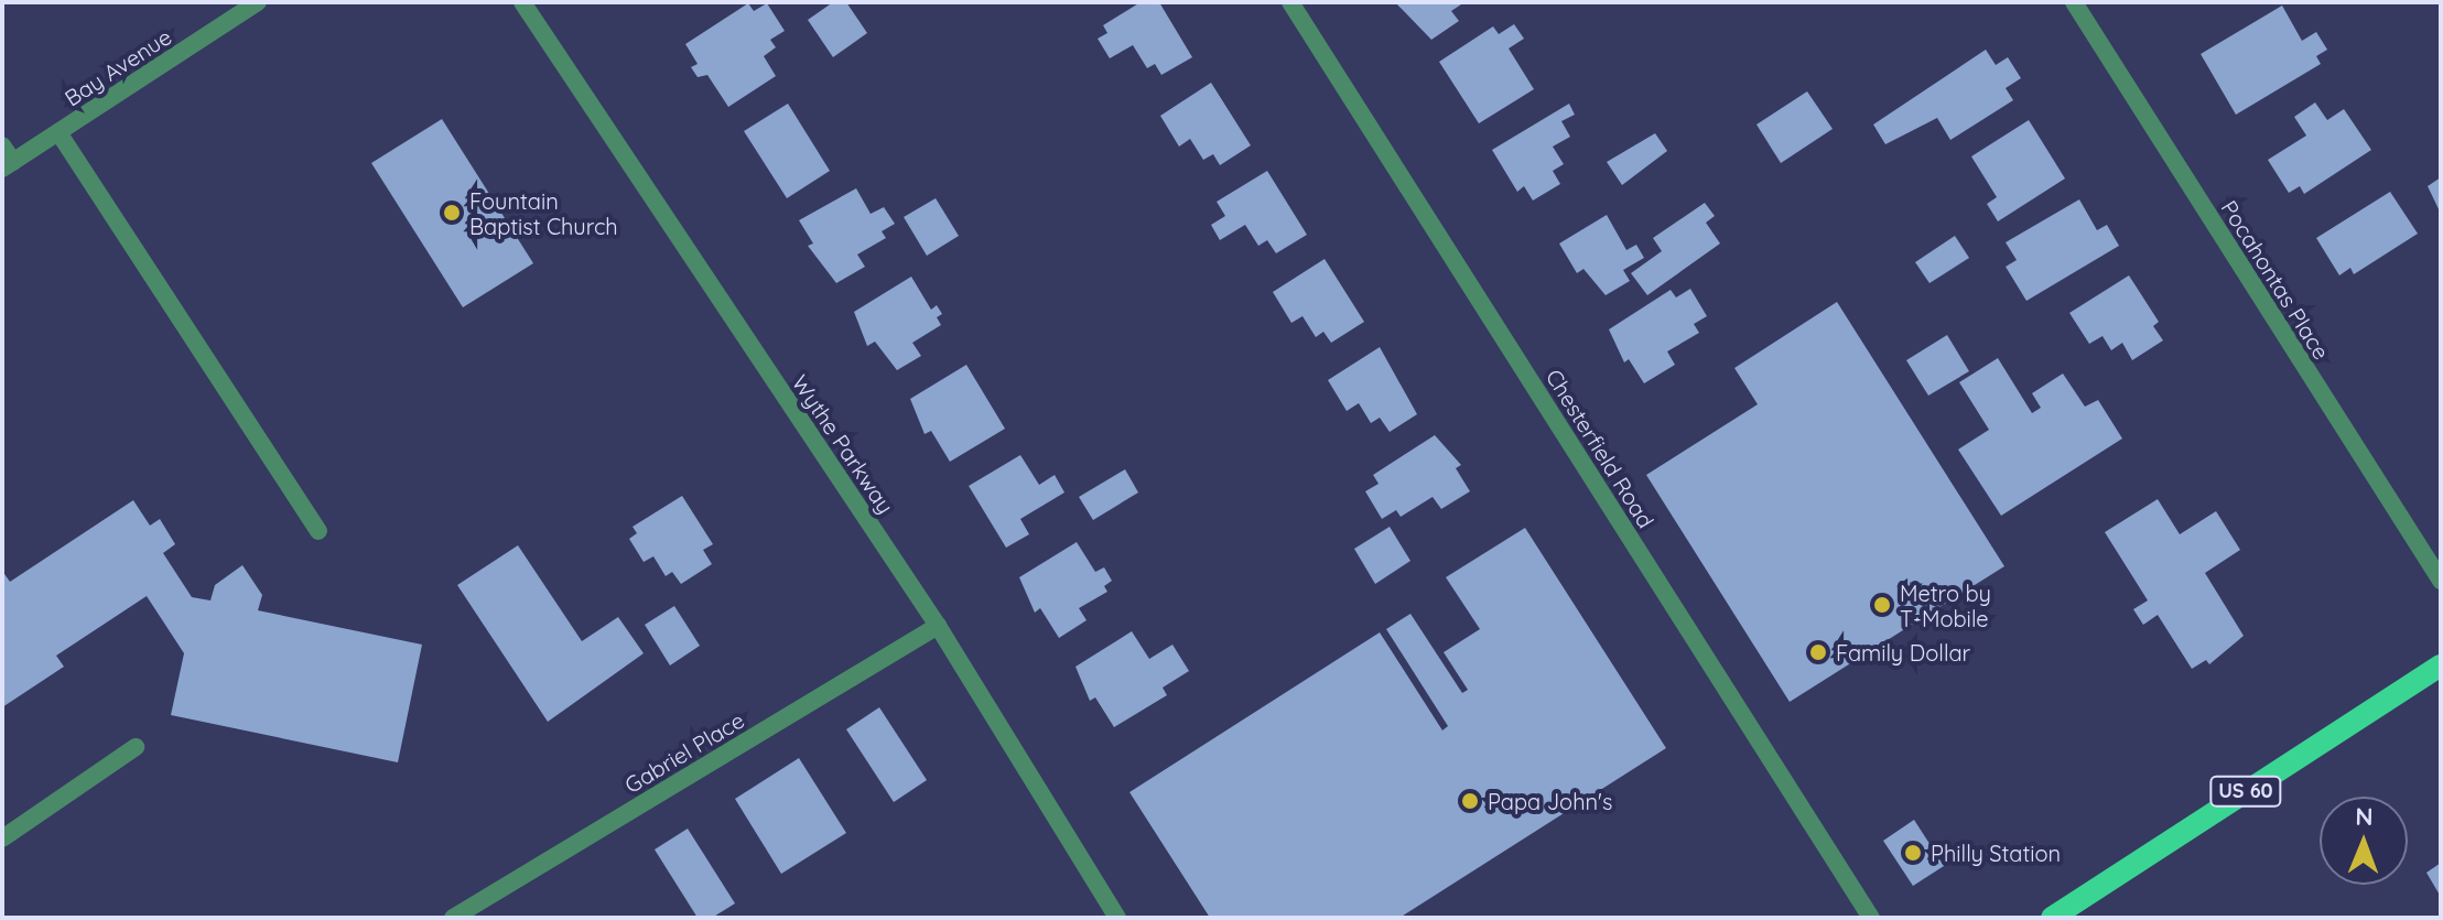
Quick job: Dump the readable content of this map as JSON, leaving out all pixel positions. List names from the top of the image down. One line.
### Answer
{"streets":{"main road":["US 60"],"street":["Bay Avenue","Pocahontas Place","Wythe Parkway","Chesterfield Road","Gabriel Place"]},"crossings":[["Wythe Parkway","Gabriel Place"]],"places":["Fountain Baptist Church","Metro by T-Mobile","Family Dollar","Papa John's","Philly Station"],"north":"top"}
